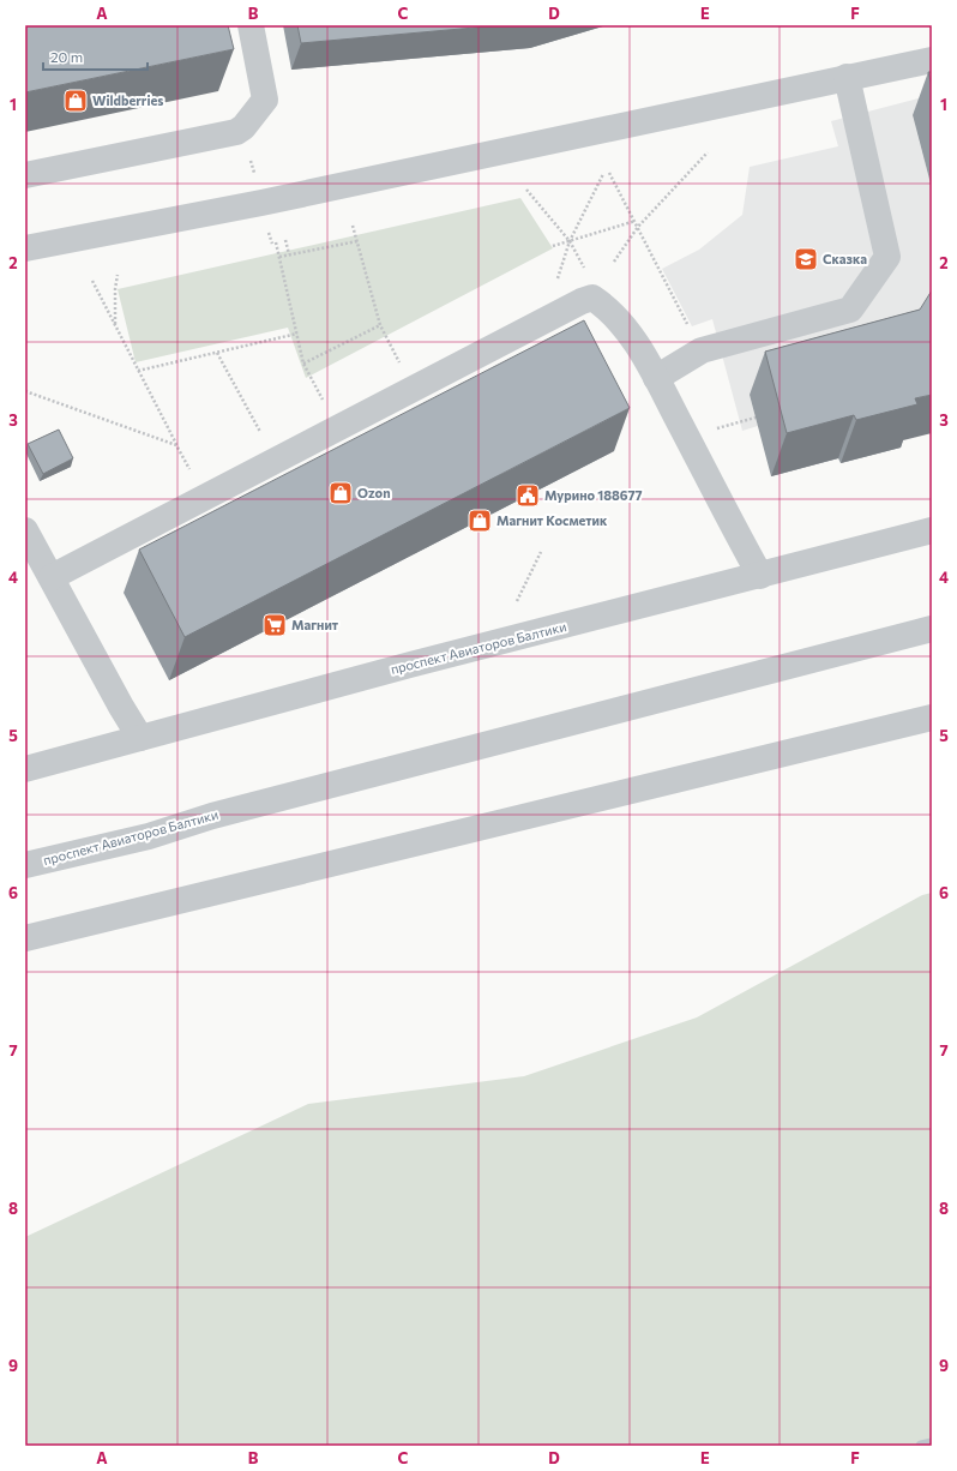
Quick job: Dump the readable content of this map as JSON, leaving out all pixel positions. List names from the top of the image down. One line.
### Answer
{"streets":{"street":["проспект Авиаторов Балтики"]},"places":{"shop":["Wildberries","Ozon","Магнит Косметик"],"school or university":["Сказка"],"public building":["Мурино 188677"],"supermarket":["Магнит"]},"scale_bar":"20 m","grid":{"columns":["A","B","C","D","E","F"],"rows":["1","2","3","4","5","6","7","8","9"]}}
